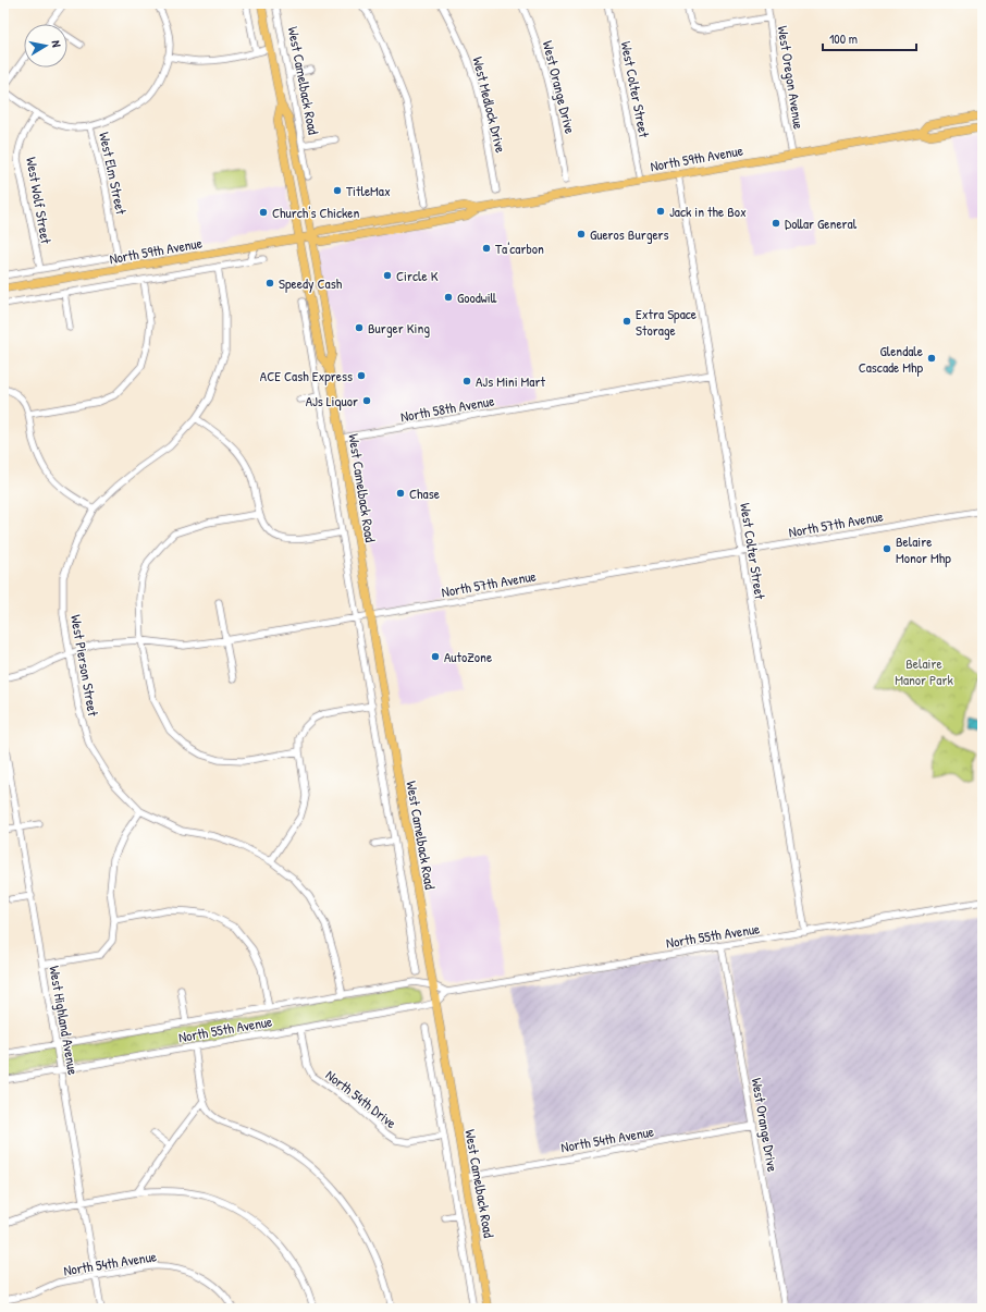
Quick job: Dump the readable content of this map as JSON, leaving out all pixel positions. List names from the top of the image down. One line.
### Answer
{"streets":{"main road":["West Camelback Road","North 59th Avenue"],"street":["West Oregon Avenue","West Orange Drive","West Colter Street","West Medlock Drive","West Elm Street","West Wolf Street","North 58th Avenue","North 57th Avenue","West Pierson Street","North 55th Avenue","West Highland Avenue","North 54th Drive","North 54th Avenue"]},"crossings":[["West Oregon Avenue","North 59th Avenue"],["West Camelback Road","North 59th Avenue"],["West Camelback Road","North 58th Avenue"],["West Camelback Road","North 57th Avenue"],["West Camelback Road","North 55th Avenue"],["West Camelback Road","North 54th Drive"],["West Camelback Road","North 54th Avenue"],["West Orange Drive","North 55th Avenue"],["West Orange Drive","North 54th Avenue"],["West Colter Street","North 59th Avenue"],["West Colter Street","North 58th Avenue"],["West Colter Street","North 57th Avenue"],["West Colter Street","North 55th Avenue"],["North 59th Avenue","West Elm Street"],["North 59th Avenue","West Wolf Street"],["North 59th Avenue","West Pierson Street"],["West Elm Street","West Wolf Street"],["North 57th Avenue","West Pierson Street"],["West Pierson Street","North 55th Avenue"],["North 55th Avenue","West Highland Avenue"],["North 55th Avenue","North 54th Drive"],["West Highland Avenue","North 54th Avenue"]],"parks":["Belaire Manor Park"],"places":["TitleMax","Jack in the Box","Church's Chicken","Dollar General","Gueros Burgers","Ta'carbon","Circle K","Speedy Cash","Goodwill","Extra Space Storage","Burger King","Glendale Cascade Mhp","ACE Cash Express","AJs Mini Mart","AJs Liquor","Chase","Belaire Monor Mhp","AutoZone"],"scale_bar":"100 m","north":"right"}
